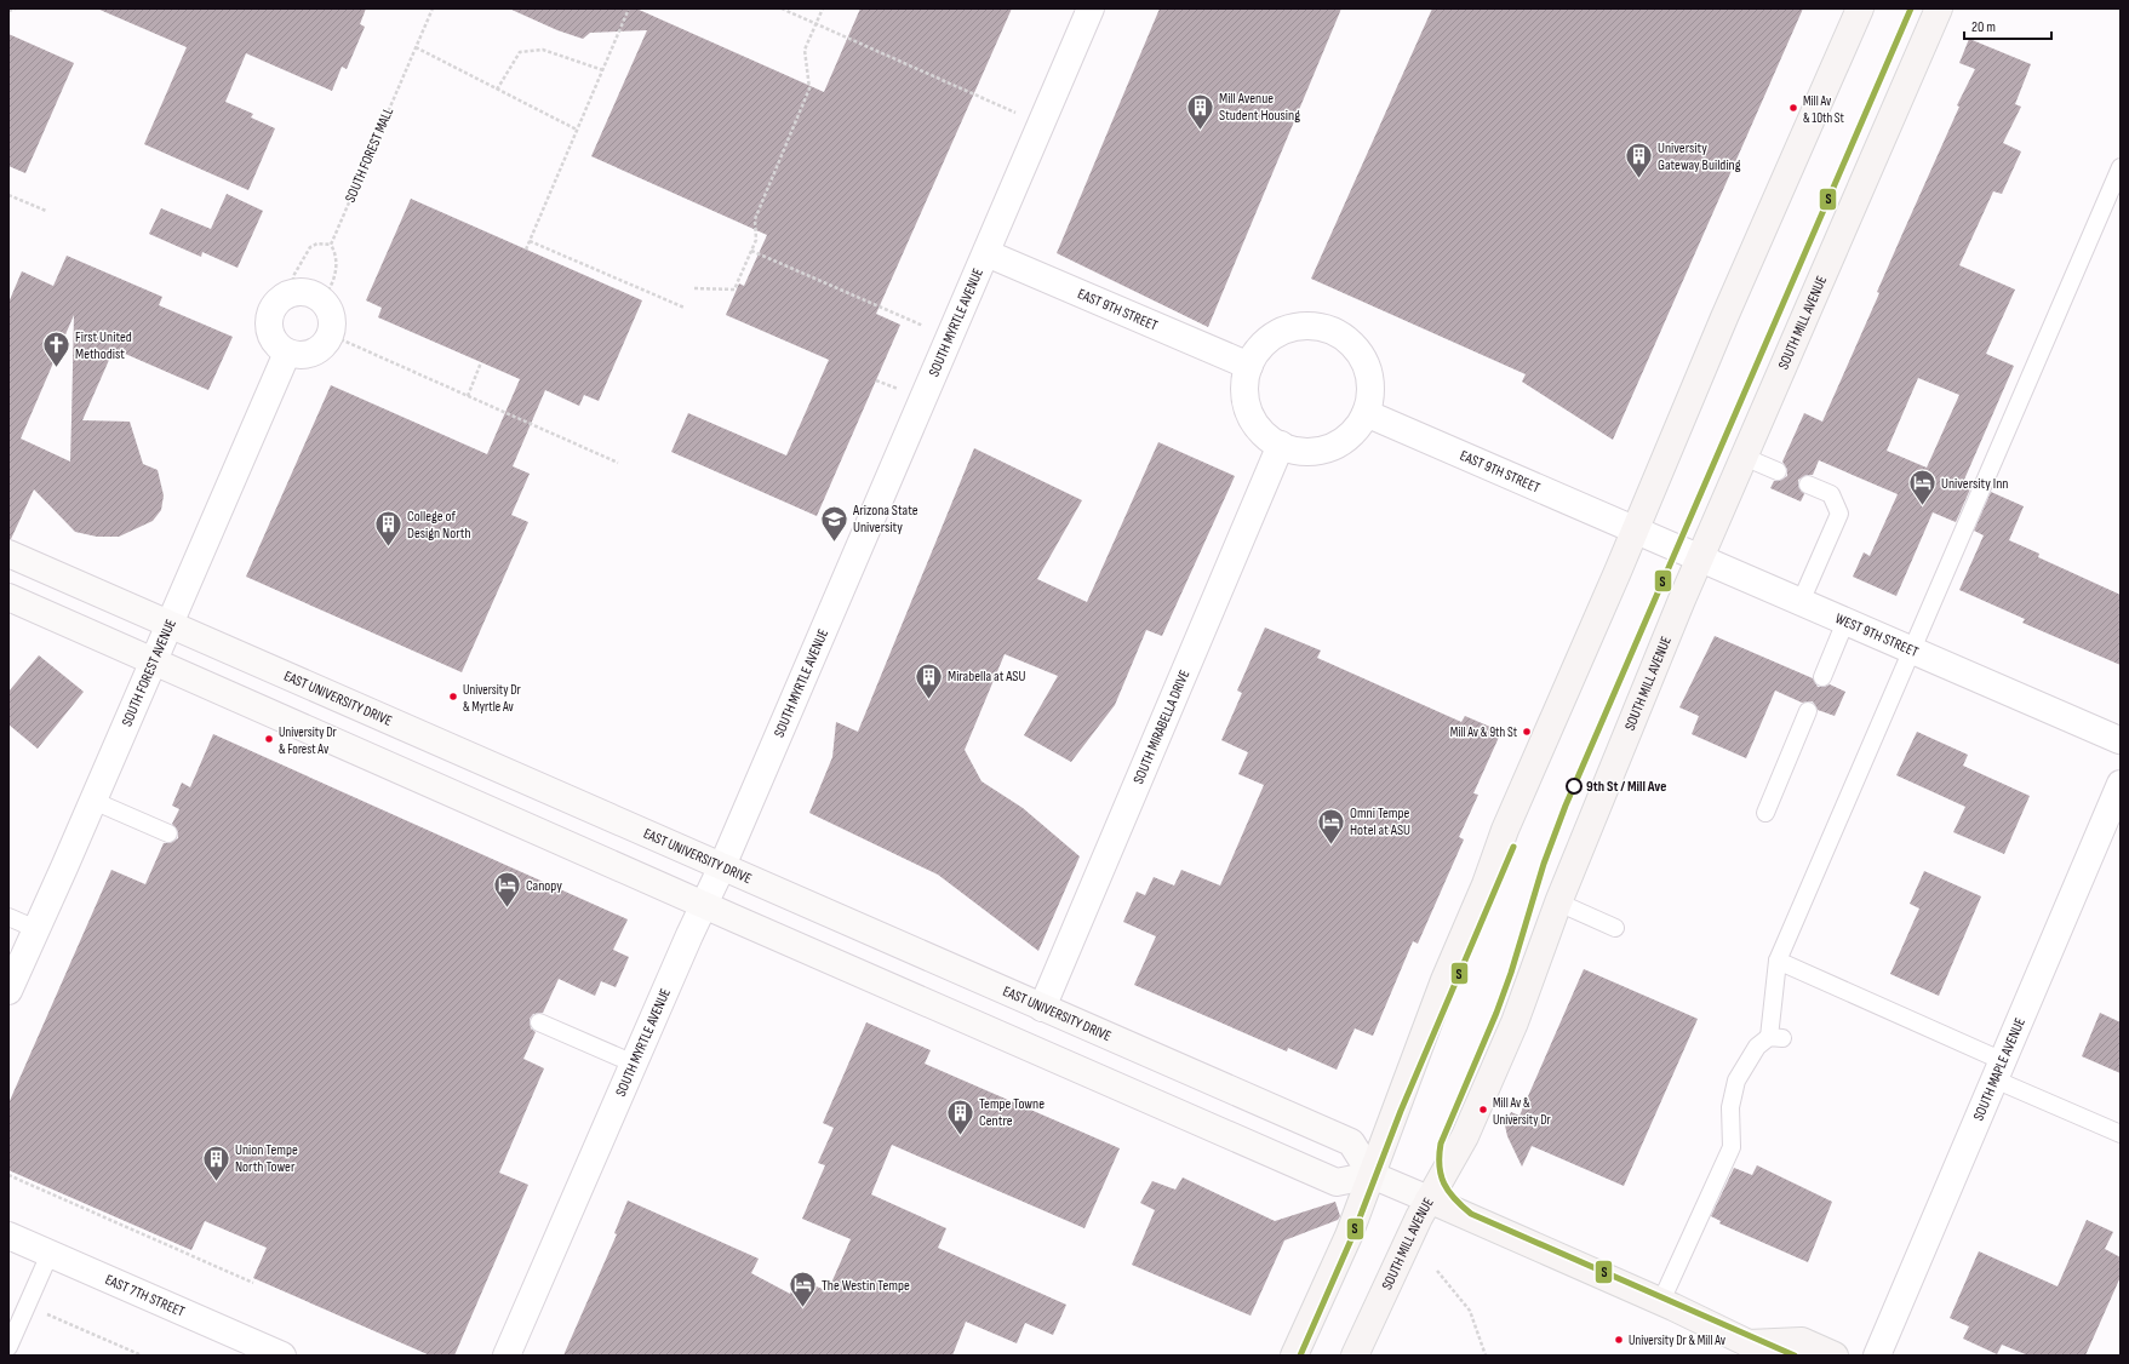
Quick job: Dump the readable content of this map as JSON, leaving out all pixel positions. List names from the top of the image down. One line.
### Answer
{"streets":{"main road":["SOUTH MILL AVENUE","EAST UNIVERSITY DRIVE"],"street":["EAST 9TH STREET","SOUTH MYRTLE AVENUE","WEST 9TH STREET","SOUTH FOREST AVENUE","SOUTH MIRABELLA DRIVE","SOUTH MAPLE AVENUE","EAST 7TH STREET"],"path":["SOUTH FOREST MALL"]},"crossings":[["EAST 9TH STREET","SOUTH MYRTLE AVENUE"],["EAST 9TH STREET","WEST 9TH STREET"],["EAST 9TH STREET","SOUTH MIRABELLA DRIVE"],["SOUTH MYRTLE AVENUE","EAST UNIVERSITY DRIVE"],["SOUTH MILL AVENUE","WEST 9TH STREET"],["SOUTH FOREST AVENUE","EAST UNIVERSITY DRIVE"],["EAST UNIVERSITY DRIVE","SOUTH MIRABELLA DRIVE"]],"places":{"other":["Mill Av & 10th St","University Dr & Myrtle Av","Mill Av & 9th St","University Dr & Forest Av","9th St / Mill Ave","Mill Av & University Dr","University Dr & Mill Av"],"building":["Mill Avenue Student Housing","University Gateway Building","College of Design North","Mirabella at ASU","Tempe Towne Centre","Union Tempe North Tower"],"church":["First United Methodist"],"hotel":["University Inn","Omni Tempe Hotel at ASU","Canopy","The Westin Tempe"],"school or university":["Arizona State University"]},"lines":["transit line S"],"scale_bar":"20 m"}
